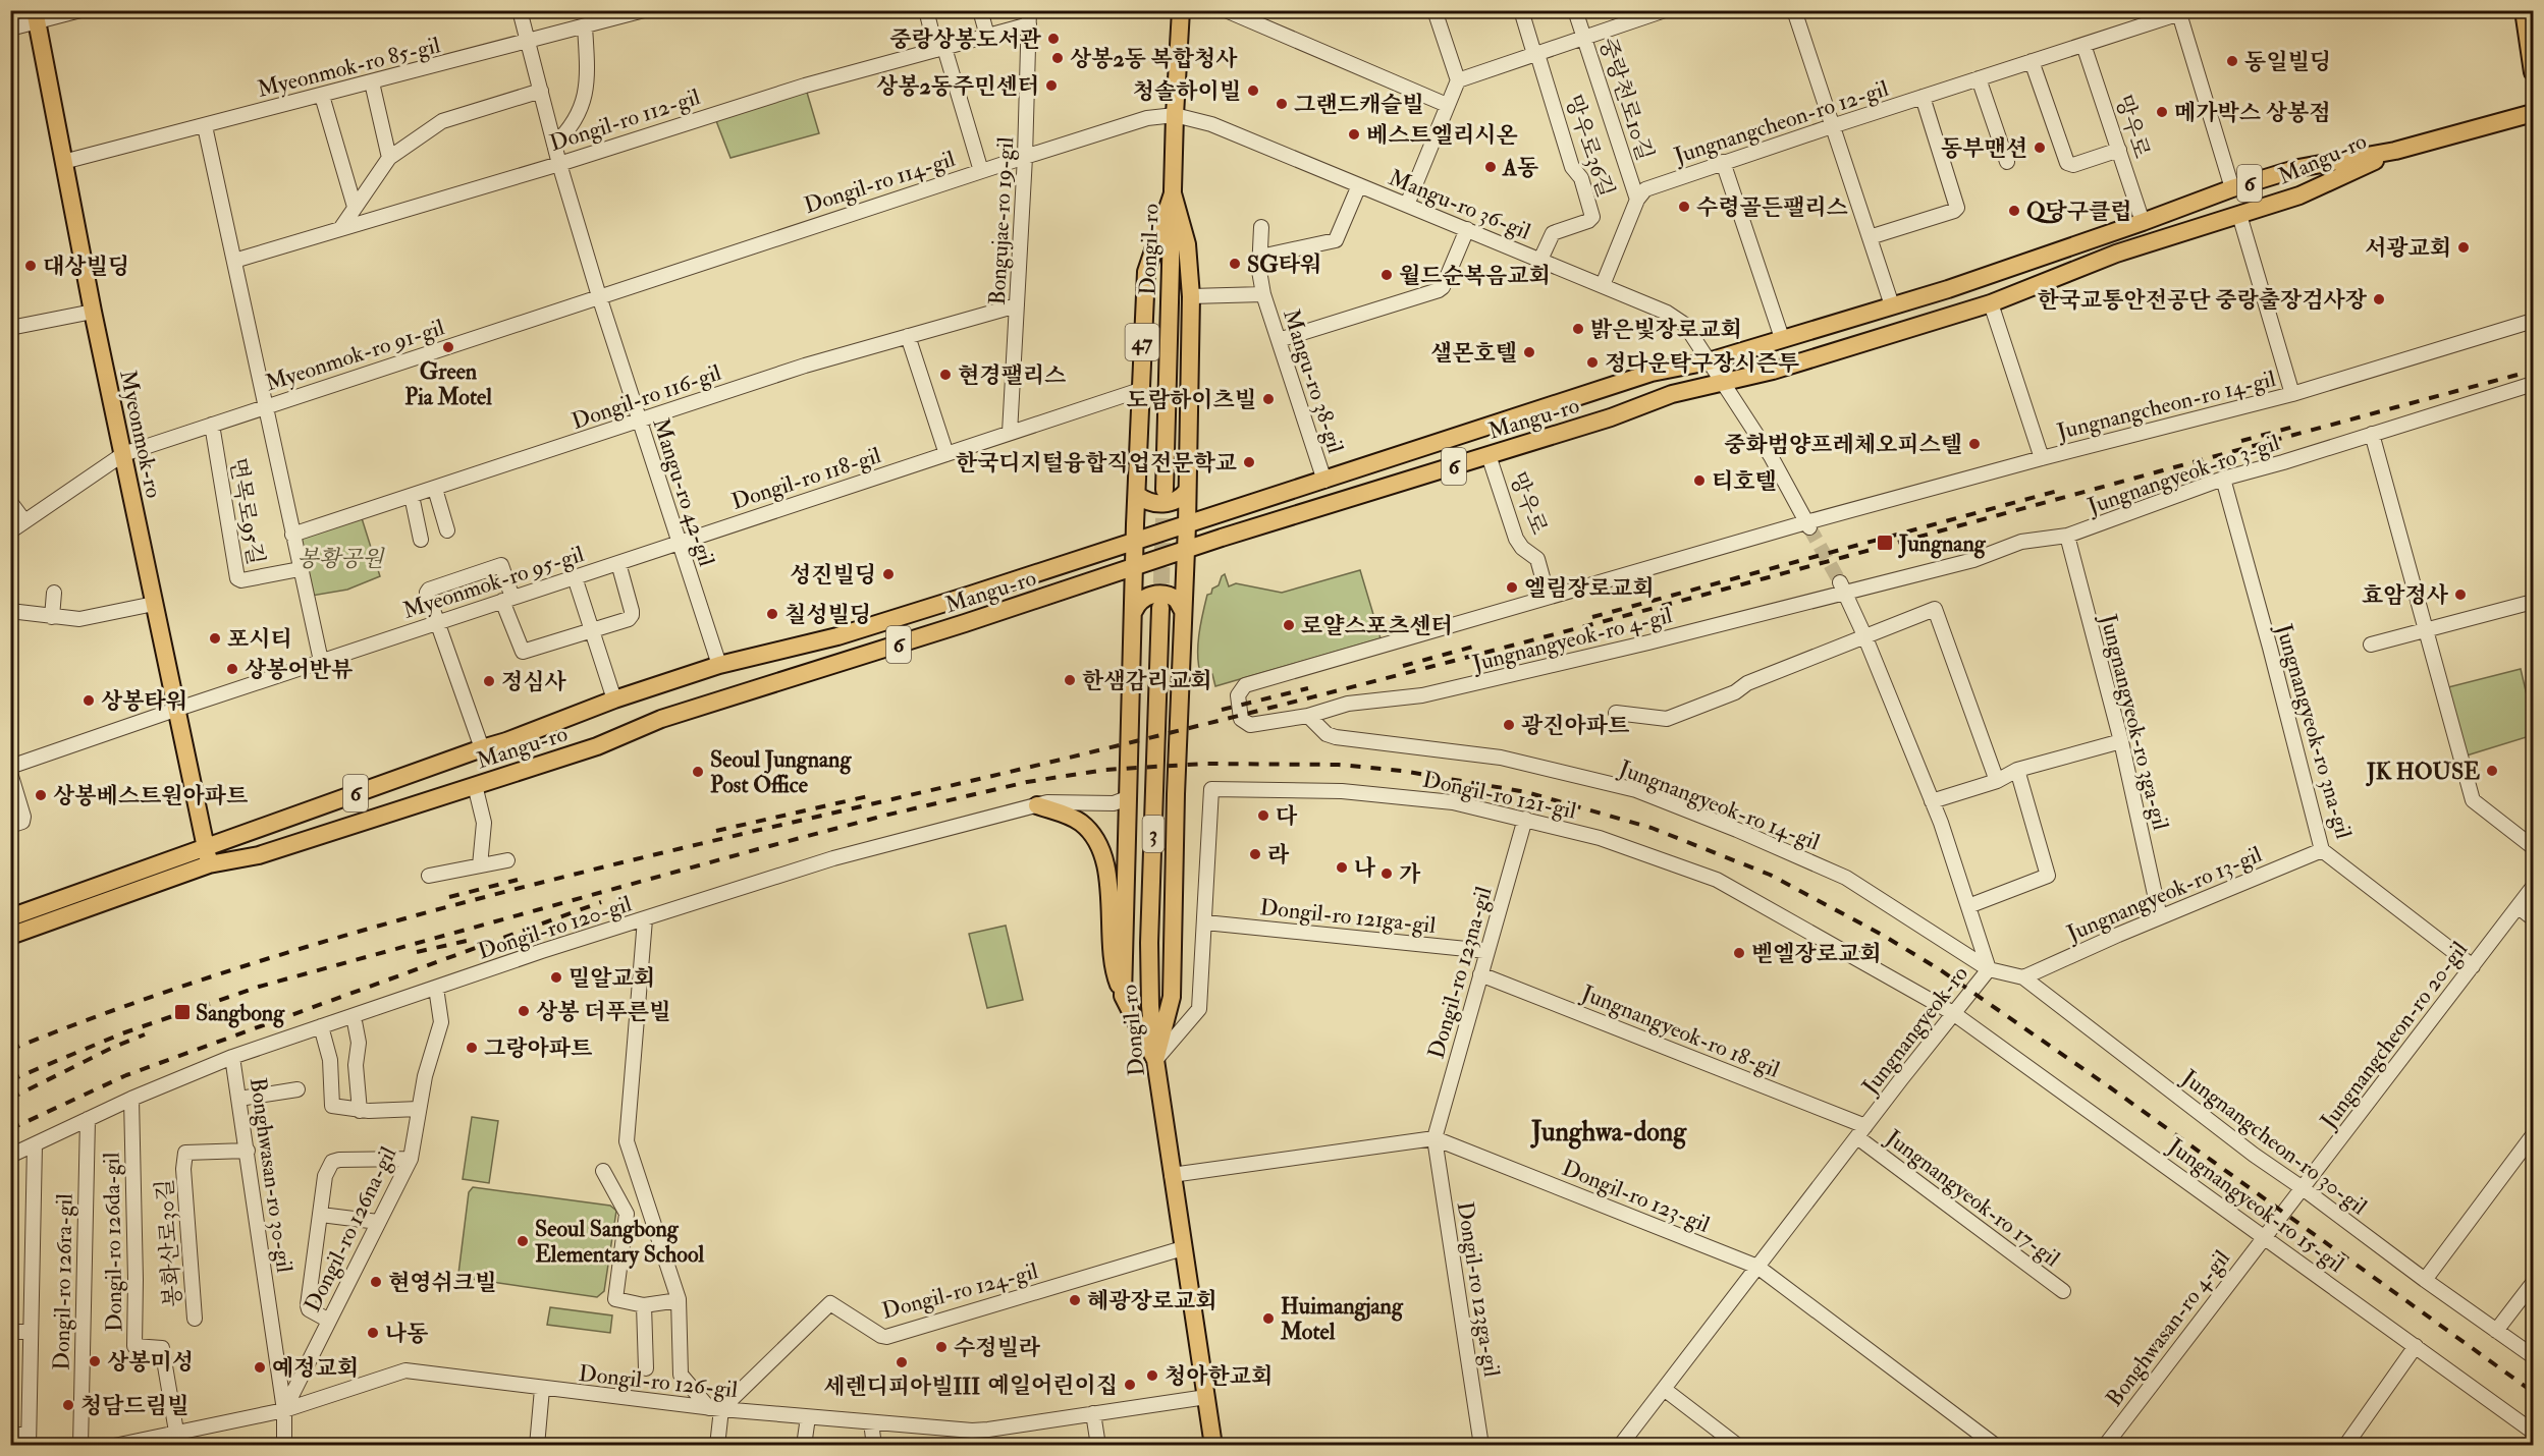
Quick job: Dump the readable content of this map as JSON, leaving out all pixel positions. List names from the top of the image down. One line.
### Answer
{"streets":{"main road":["Mangu-ro","6","Dongil-ro","47","Myeonmok-ro","3"],"street":["Myeonmok-ro 85-gil","중랑천로10길","Dongil-ro 112-gil","Jungnangcheon-ro 12-gil","망우로","망우로36길","Dongil-ro 114-gil","Mangu-ro 36-gil","Bongujae-ro 19-gil","Myeonmok-ro 91-gil","Mangu-ro 38-gil","Dongil-ro 116-gil","Jungnangcheon-ro 14-gil","Jungnangyeok-ro 3-gil","Dongil-ro 118-gil","Mangu-ro 42-gil","면목로95길","Myeonmok-ro 95-gil","Jungnangyeok-ro 4-gil","Jungnangyeok-ro 3ga-gil","Jungnangyeok-ro 3na-gil","Dongil-ro 121-gil","Jungnangyeok-ro 14-gil","Jungnangyeok-ro 13-gil","Dongil-ro 121ga-gil","Dongil-ro 120-gil","Dongil-ro 123na-gil","Jungnangyeok-ro","Jungnangyeok-ro 18-gil","Jungnangcheon-ro 20-gil","Jungnangcheon-ro 30-gil","Bonghwasan-ro 30-gil","Dongil-ro 123-gil","Jungnangyeok-ro 17-gil","Jungnangyeok-ro 15-gil","Dongil-ro 126na-gil","Dongil-ro 126da-gil","봉화산로30길","Dongil-ro 126ra-gil","Dongil-ro 123ga-gil","Dongil-ro 124-gil","Bonghwasan-ro 4-gil","Dongil-ro 126-gil"]},"crossings":[["Myeonmok-ro 85-gil","Myeonmok-ro"],["Myeonmok-ro 85-gil","Mangu-ro 42-gil"],["중랑천로10길","Jungnangcheon-ro 12-gil"],["Dongil-ro 112-gil","Bongujae-ro 19-gil"],["Dongil-ro 112-gil","Mangu-ro 42-gil"],["Jungnangcheon-ro 12-gil","망우로"],["망우로","Mangu-ro"],["망우로","Jungnangcheon-ro 14-gil"],["망우로","Jungnangyeok-ro 4-gil"],["망우로36길","Mangu-ro 36-gil"],["Mangu-ro","Mangu-ro 36-gil"],["Mangu-ro","47"],["Mangu-ro","Mangu-ro 38-gil"],["Mangu-ro","Myeonmok-ro"],["Mangu-ro","Mangu-ro 42-gil"],["Dongil-ro 114-gil","Mangu-ro 36-gil"],["Dongil-ro 114-gil","Bongujae-ro 19-gil"],["Dongil-ro 114-gil","Dongil-ro"],["Dongil-ro 114-gil","Myeonmok-ro 91-gil"],["Dongil-ro 114-gil","Mangu-ro 42-gil"],["Mangu-ro 36-gil","Dongil-ro"],["Bongujae-ro 19-gil","Dongil-ro 116-gil"],["Bongujae-ro 19-gil","Dongil-ro 118-gil"],["Dongil-ro","47"],["Dongil-ro","Dongil-ro 121-gil"],["Dongil-ro","Dongil-ro 123-gil"],["Dongil-ro","Dongil-ro 124-gil"],["Dongil-ro","Dongil-ro 126-gil"],["47","Dongil-ro 118-gil"],["Myeonmok-ro 91-gil","Myeonmok-ro"],["Myeonmok-ro 91-gil","Mangu-ro 42-gil"],["Myeonmok-ro 91-gil","면목로95길"],["Dongil-ro 116-gil","Mangu-ro 42-gil"],["Jungnangcheon-ro 14-gil","Jungnangyeok-ro 4-gil"],["Myeonmok-ro","Myeonmok-ro 95-gil"],["Jungnangyeok-ro 3-gil","Jungnangyeok-ro 4-gil"],["Jungnangyeok-ro 3-gil","Jungnangyeok-ro 3ga-gil"],["Jungnangyeok-ro 3-gil","Jungnangyeok-ro 3na-gil"],["Jungnangyeok-ro 3-gil","Jungnangyeok-ro"],["Dongil-ro 118-gil","Mangu-ro 42-gil"],["Dongil-ro 118-gil","Myeonmok-ro 95-gil"],["Mangu-ro 42-gil","Myeonmok-ro 95-gil"],["Jungnangyeok-ro 4-gil","Jungnangyeok-ro 14-gil"],["Jungnangyeok-ro 4-gil","Jungnangyeok-ro"],["Jungnangyeok-ro 3ga-gil","Jungnangyeok-ro 13-gil"],["Jungnangyeok-ro 3na-gil","Jungnangyeok-ro 13-gil"],["Jungnangyeok-ro 3na-gil","Jungnangcheon-ro 20-gil"],["Dongil-ro 121-gil","Dongil-ro 121ga-gil"],["Dongil-ro 121-gil","Dongil-ro 123na-gil"],["Dongil-ro 121-gil","Jungnangyeok-ro"],["Dongil-ro 121-gil","Jungnangyeok-ro 15-gil"],["Jungnangyeok-ro 14-gil","Jungnangyeok-ro"],["Jungnangyeok-ro 14-gil","Jungnangcheon-ro 30-gil"],["Jungnangyeok-ro 13-gil","Jungnangcheon-ro 30-gil"],["Dongil-ro 121ga-gil","Dongil-ro 123na-gil"],["Dongil-ro 120-gil","Bonghwasan-ro 30-gil"],["Dongil-ro 120-gil","Dongil-ro 126na-gil"],["Dongil-ro 120-gil","Dongil-ro 126da-gil"],["Dongil-ro 120-gil","Dongil-ro 126ra-gil"],["Dongil-ro 123na-gil","Jungnangyeok-ro 18-gil"],["Dongil-ro 123na-gil","Dongil-ro 123-gil"],["Dongil-ro 123na-gil","Dongil-ro 123ga-gil"],["Jungnangyeok-ro","Jungnangyeok-ro 18-gil"],["Jungnangyeok-ro","Jungnangcheon-ro 30-gil"],["Jungnangyeok-ro","Dongil-ro 123-gil"],["Jungnangyeok-ro","Jungnangyeok-ro 17-gil"],["Jungnangyeok-ro","Jungnangyeok-ro 15-gil"],["Jungnangyeok-ro 18-gil","Jungnangyeok-ro 17-gil"],["Jungnangcheon-ro 20-gil","Jungnangcheon-ro 30-gil"],["Jungnangcheon-ro 20-gil","Jungnangyeok-ro 15-gil"],["Jungnangcheon-ro 20-gil","Bonghwasan-ro 4-gil"],["Bonghwasan-ro 30-gil","Dongil-ro 126na-gil"],["Bonghwasan-ro 30-gil","봉화산로30길"],["Bonghwasan-ro 30-gil","Dongil-ro 126-gil"],["Dongil-ro 123-gil","Dongil-ro 123ga-gil"],["Jungnangyeok-ro 15-gil","Bonghwasan-ro 4-gil"],["Dongil-ro 126na-gil","Dongil-ro 126-gil"],["Dongil-ro 126da-gil","Dongil-ro 126-gil"],["Dongil-ro 124-gil","Dongil-ro 126-gil"]],"districts":["Junghwa-dong"],"parks":["봉황공원"],"places":{"other":["중랑상봉도서관","상봉2동 복합청사","동일빌딩","상봉2동주민센터","청솔하이빌","그랜드캐슬빌","메가박스 상봉점","베스트엘리시온","동부맨션","A동","수령골든팰리스","Q당구클럽","서광교회","SG타워","대상빌딩","월드순복음교회","한국교통안전공단 중랑출장검사장","밝은빛장로교회","Green Pia Motel","샐몬호텔","정다운탁구장시즌투","현경팰리스","도람하이츠빌","중화범양프레체오피스텔","한국디지털융합직업전문학교","티호텔","성진빌딩","엘림장로교회","효암정사","칠성빌딩","로얄스포츠센터","포시티","상봉어반뷰","한샘감리교회","정심사","상봉타워","광진아파트","JK HOUSE","Seoul Jungnang Post Office","상봉베스트원아파트","다","라","나","가","벧엘장로교회","밀알교회","상봉 더푸른빌","그랑아파트","Seoul Sangbong Elementary School","현영쉬크빌","혜광장로교회","Huimangjang Motel","나동","수정빌라","상봉미성","세렌디피아빌III","예정교회","청아한교회","예일어린이집","청담드림빌"],"transit":["Jungnang","Sangbong"]}}
